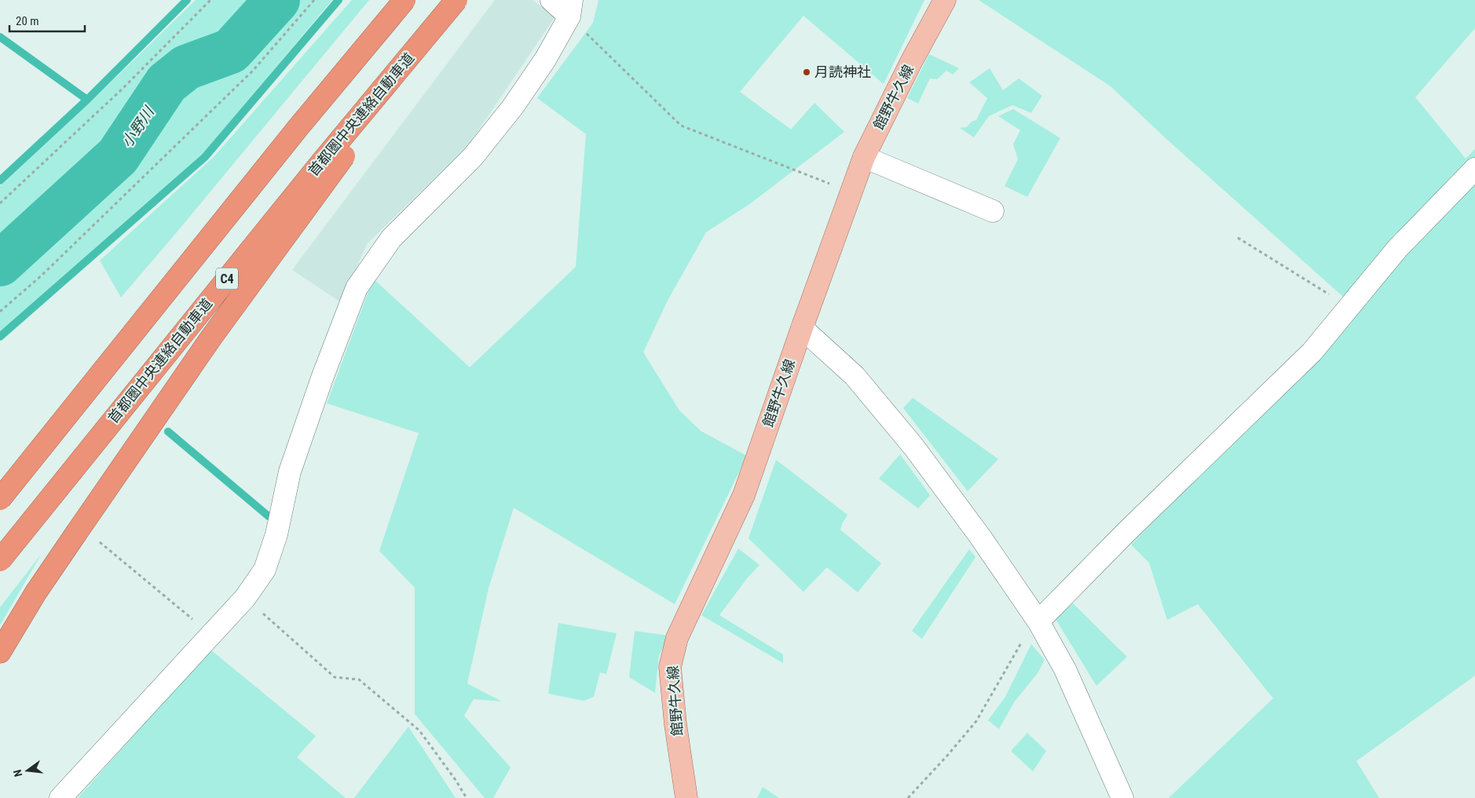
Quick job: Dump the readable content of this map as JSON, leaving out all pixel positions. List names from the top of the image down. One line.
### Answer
{"streets":{"highway":["首都圏中央連絡自動車道","C4"],"main road":["館野牛久線"]},"water":["小野川"],"places":["月読神社"],"scale_bar":"20 m","north":"left"}
